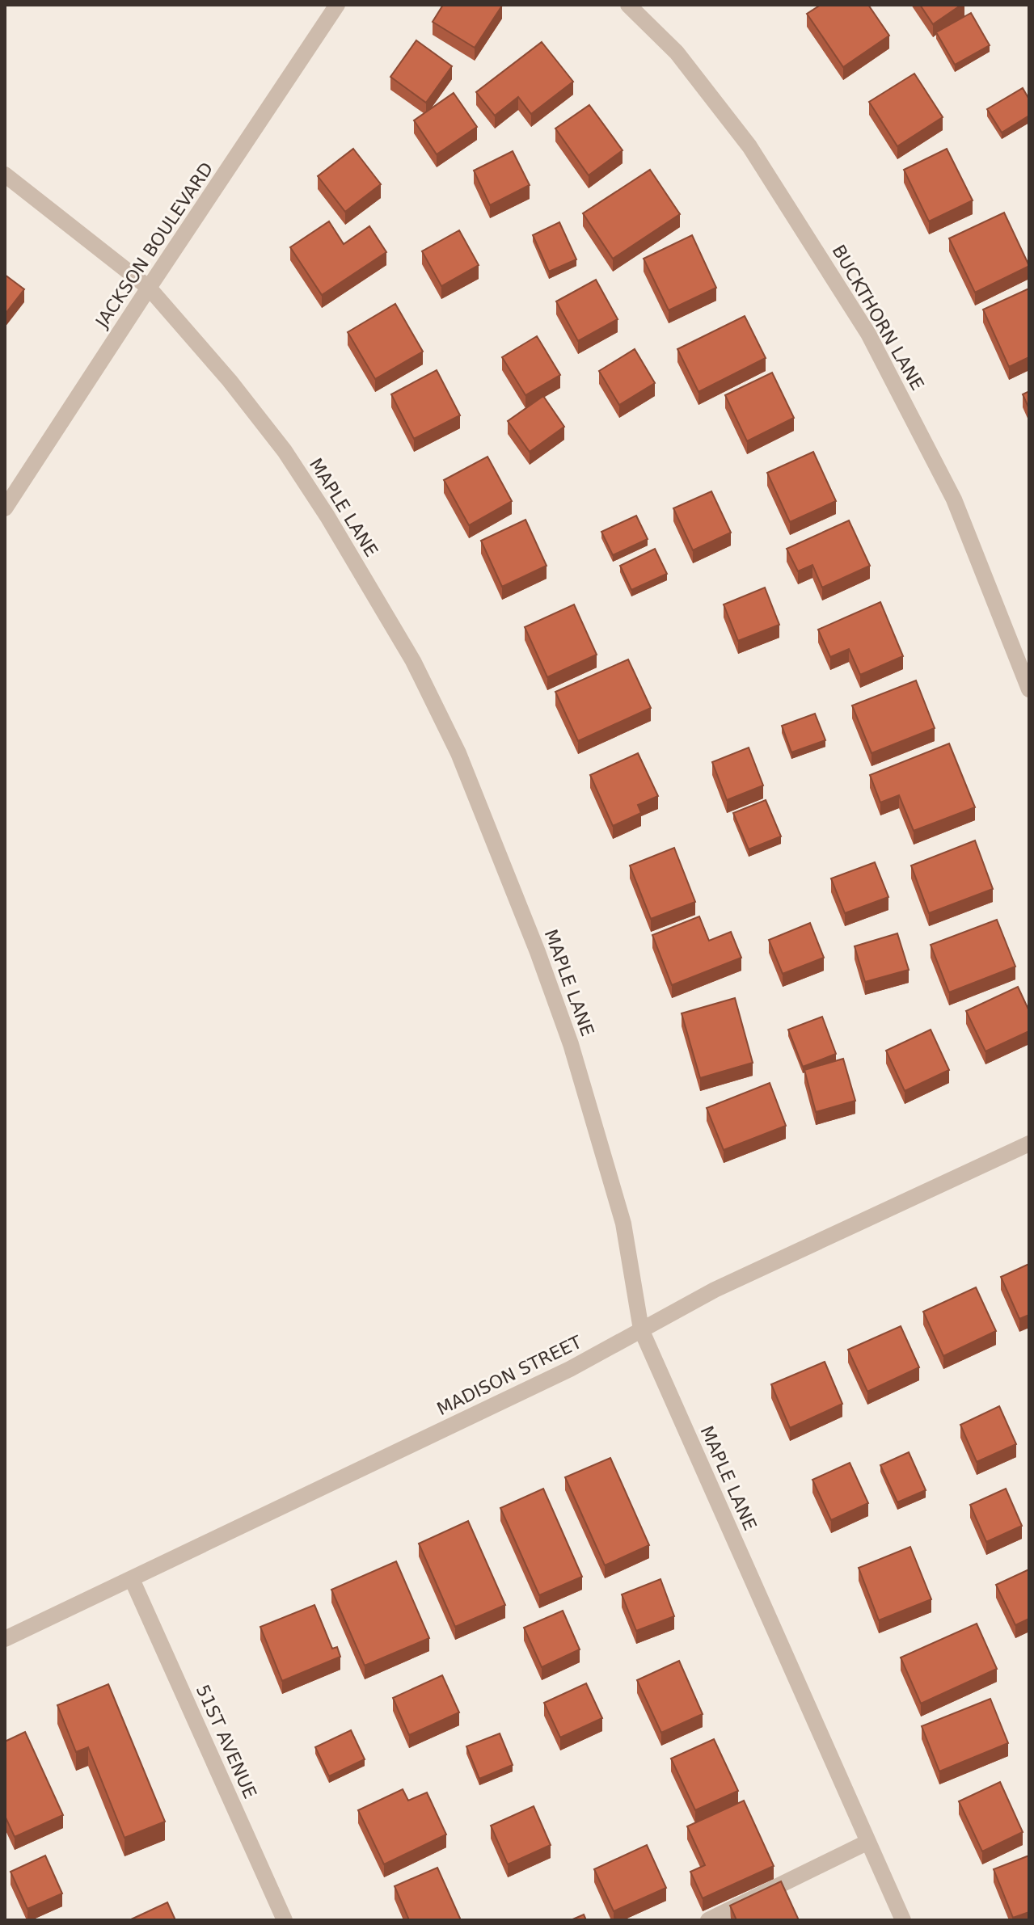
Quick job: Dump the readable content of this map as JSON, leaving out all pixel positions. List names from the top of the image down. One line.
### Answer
{"streets":{"street":["JACKSON BOULEVARD","BUCKTHORN LANE","MAPLE LANE","MADISON STREET","51ST AVENUE"]},"crossings":[["JACKSON BOULEVARD","MAPLE LANE"],["MAPLE LANE","MADISON STREET"],["MADISON STREET","51ST AVENUE"]]}
